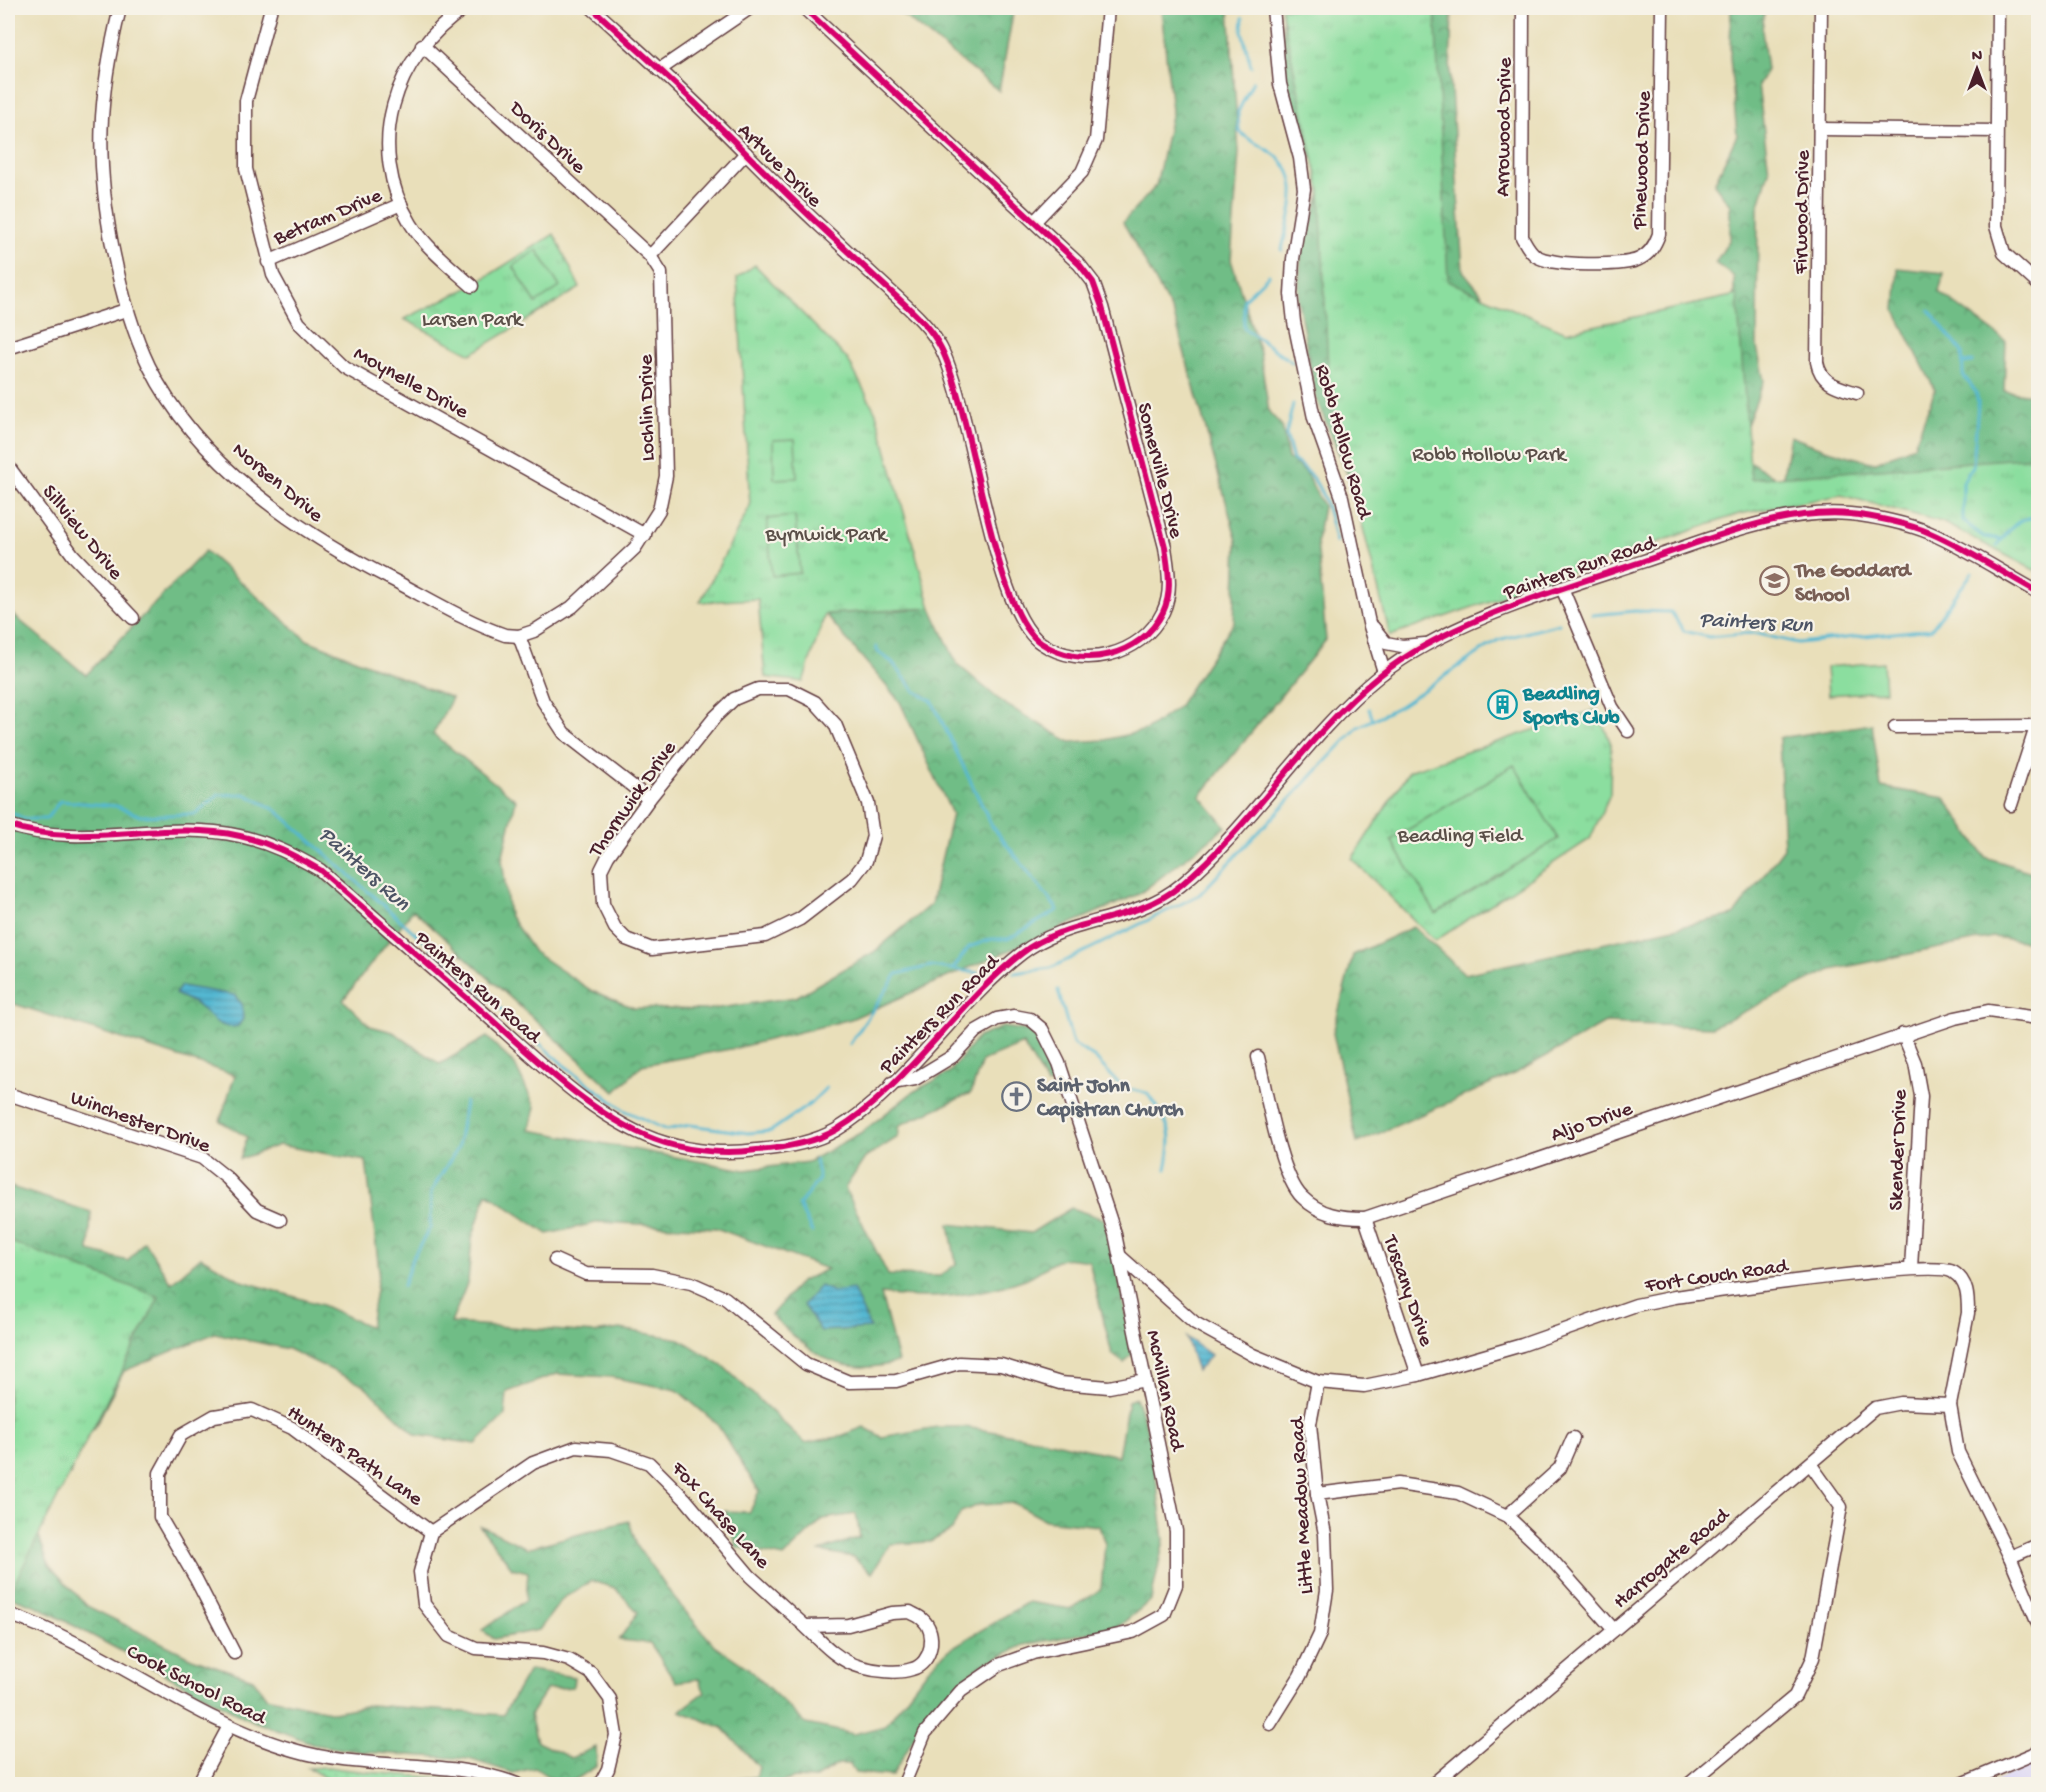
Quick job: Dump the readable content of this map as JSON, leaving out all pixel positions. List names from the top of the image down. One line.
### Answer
{"streets":{"street":["Arrowood Drive","Doris Drive","Pinewood Drive","Artvue Drive","Firwood Drive","Betram Drive","Moynelle Drive","Lochlin Drive","Robb Hollow Road","Somerville Drive","Norsen Drive","Sillview Drive","Painters Run Road","Thornwick Drive","Winchester Drive","Aljo Drive","Skender Drive","Fort Couch Road","Tuscany Drive","McMillan Road","Hunters Path Lane","Little Meadow Road","Fox Chase Lane","Harrogate Road","Cook School Road"]},"crossings":[["Arrowood Drive","Pinewood Drive"],["Doris Drive","Lochlin Drive"],["Artvue Drive","Somerville Drive"],["Betram Drive","Moynelle Drive"],["Moynelle Drive","Lochlin Drive"],["Lochlin Drive","Norsen Drive"],["Robb Hollow Road","Painters Run Road"],["Painters Run Road","McMillan Road"],["Aljo Drive","Skender Drive"],["Aljo Drive","Tuscany Drive"],["Skender Drive","Fort Couch Road"],["Fort Couch Road","Tuscany Drive"],["Fort Couch Road","McMillan Road"],["Fort Couch Road","Little Meadow Road"],["Fort Couch Road","Harrogate Road"],["Hunters Path Lane","Fox Chase Lane"]],"water":["Painters Run"],"parks":["Larsen Park","Robb Hollow Park","Byrnwick Park","Beadling Field"],"places":{"school or university":["The Goddard School"],"building":["Beadling Sports Club"],"church":["Saint John Capistran Church"]},"north":"top"}
